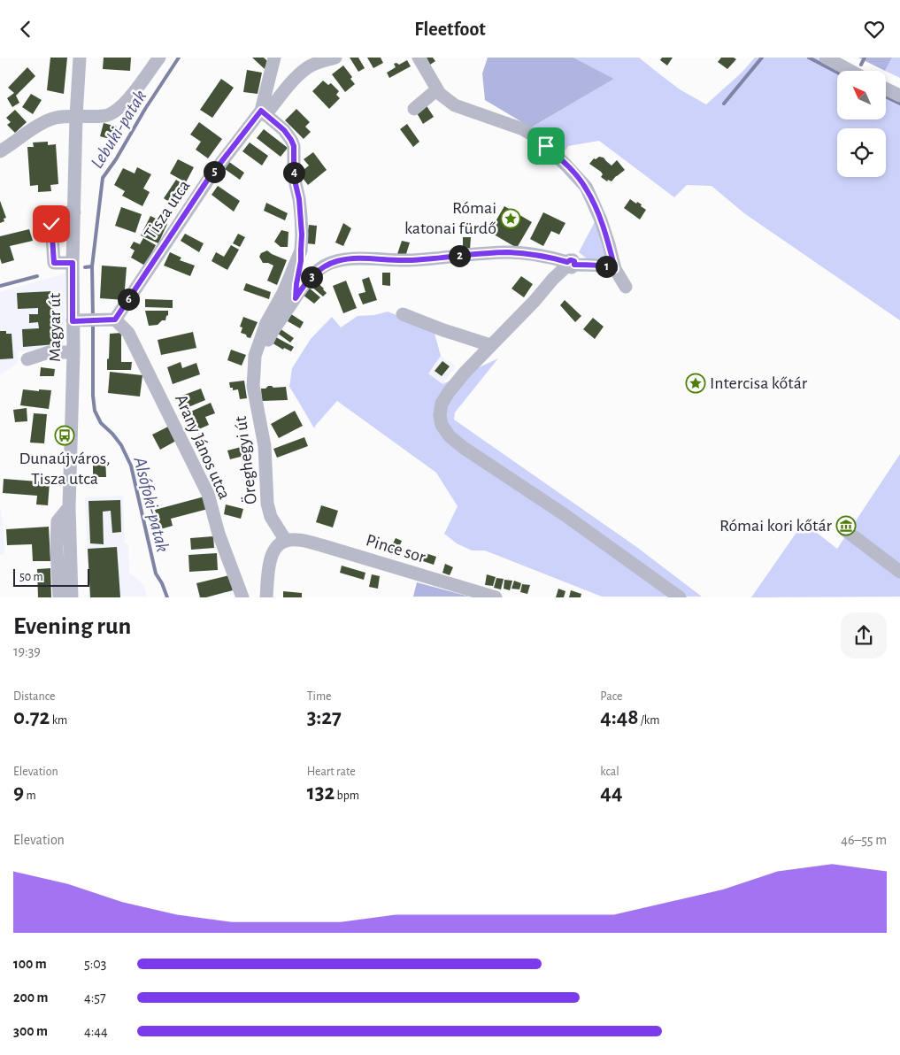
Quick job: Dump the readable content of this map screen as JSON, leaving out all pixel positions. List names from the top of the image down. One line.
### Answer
{"streets":{"street":["Tisza utca","Magyar út","Arany János utca","Öreghegyi út","Pince sor"]},"crossings":[["Tisza utca","Arany János utca"],["Öreghegyi út","Pince sor"]],"water":["Lebuki-patak","Alsófoki-patak"],"places":{"place":["Római katonai fürdő","Intercisa kőtár"],"bus stop":["Dunaújváros, Tisza utca"],"museum":["Római kori kőtár"]},"scale_bar":"50 m","north":"top left","page":{"header":"Fleetfoot","pins":["5","4","2","1","3","6"],"scale":"50 m","heading":["Evening run","19:39"],"stats":[["Distance","0.72 km"],["Time","3:27"],["Pace","4:48 /km"],["Elevation","9 m"],["Heart rate","132 bpm"],["kcal","44"]],"chart":["Elevation","46–55 m"],"list":[{"name":"100 m","note":"5:03"},{"name":"200 m","note":"4:57"},{"name":"300 m","note":"4:44"}]}}
